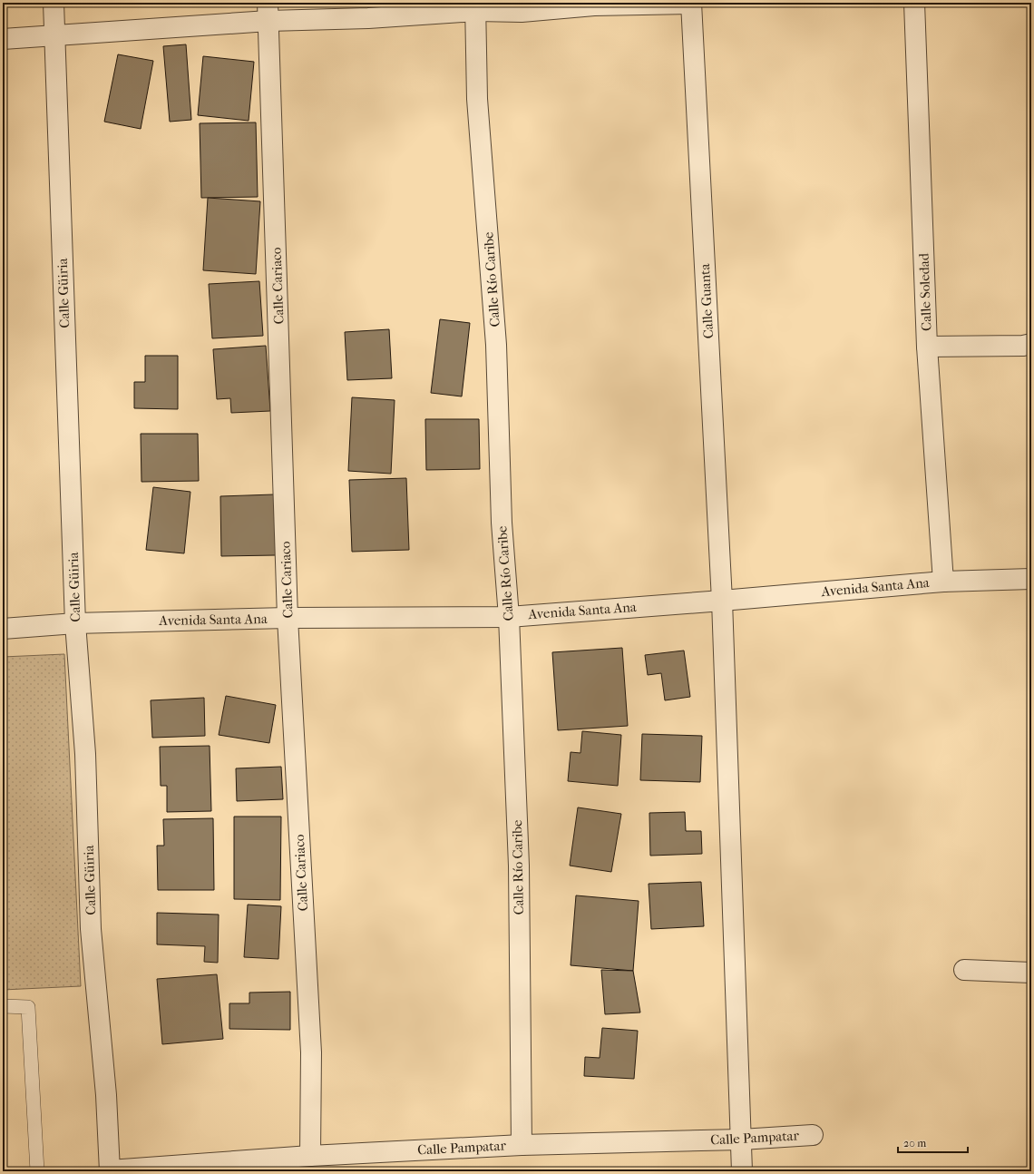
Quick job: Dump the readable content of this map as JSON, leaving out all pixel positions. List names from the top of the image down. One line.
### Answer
{"streets":{"street":["Calle Río Caribe","Calle Cariaco","Calle Soledad","Calle Güiria","Calle Guanta","Avenida Santa Ana","Calle Pampatar"]},"crossings":[["Calle Río Caribe","Avenida Santa Ana"],["Calle Río Caribe","Calle Pampatar"],["Calle Cariaco","Avenida Santa Ana"],["Calle Cariaco","Calle Pampatar"],["Calle Soledad","Avenida Santa Ana"],["Calle Güiria","Avenida Santa Ana"],["Calle Güiria","Calle Pampatar"],["Calle Guanta","Avenida Santa Ana"],["Calle Guanta","Calle Pampatar"]],"scale_bar":"20 m"}
